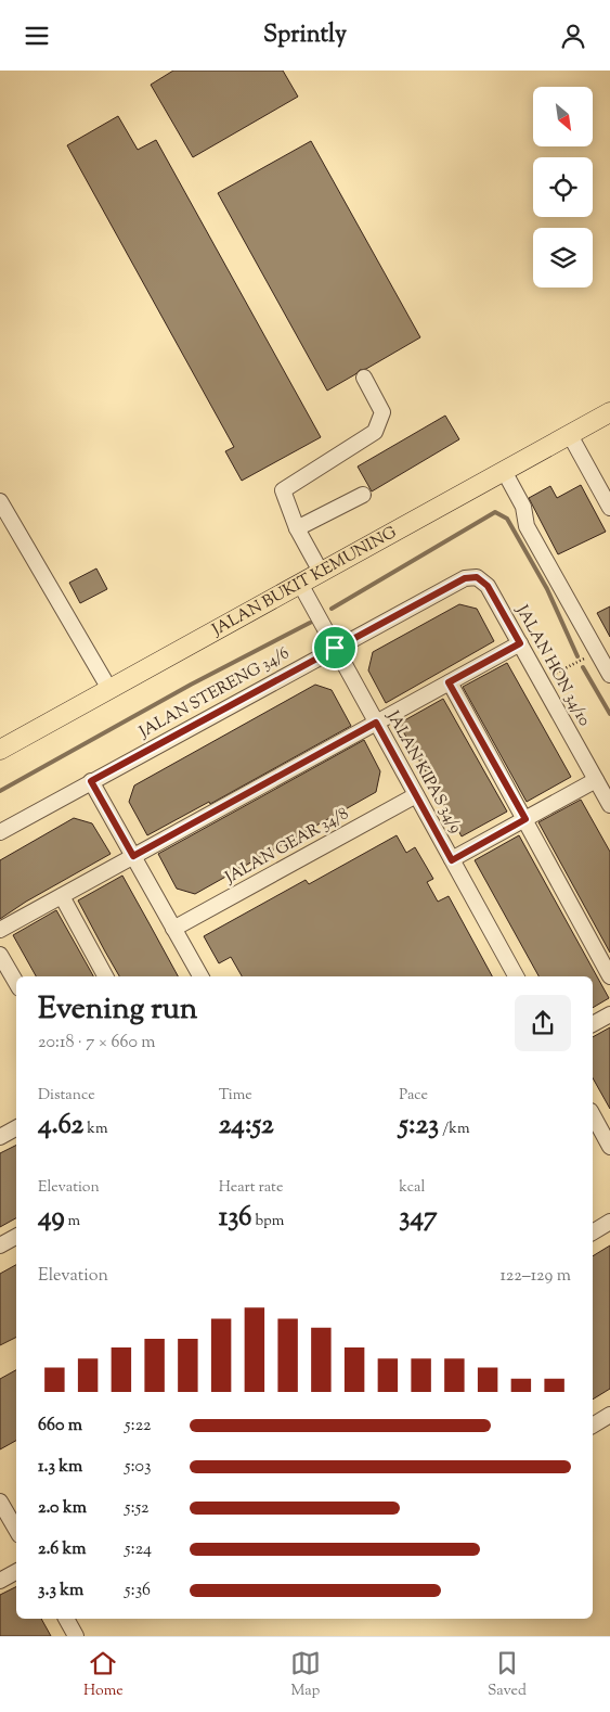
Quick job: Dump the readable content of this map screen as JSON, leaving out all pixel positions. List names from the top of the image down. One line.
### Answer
{"streets":{"main road":["JALAN BUKIT KEMUNING"],"street":["JALAN HON 34/10","JALAN STERENG 34/6","JALAN KIPAS 34/9","JALAN GEAR 34/8"]},"crossings":[["JALAN BUKIT KEMUNING","JALAN KIPAS 34/9"],["JALAN HON 34/10","JALAN STERENG 34/6"],["JALAN STERENG 34/6","JALAN KIPAS 34/9"],["JALAN KIPAS 34/9","JALAN GEAR 34/8"]],"north":"bottom right","page":{"header":"Sprintly","heading":["Evening run","20:18 · 7 × 660 m"],"stats":[["Distance","4.62 km"],["Time","24:52"],["Pace","5:23 /km"],["Elevation","49 m"],["Heart rate","136 bpm"],["kcal","347"]],"chart":["Elevation","122–129 m"],"list":[{"name":"660 m","note":"5:22"},{"name":"1.3 km","note":"5:03"},{"name":"2.0 km","note":"5:52"},{"name":"2.6 km","note":"5:24"},{"name":"3.3 km","note":"5:36"}],"tabs":["Home","Map","Saved"]}}
